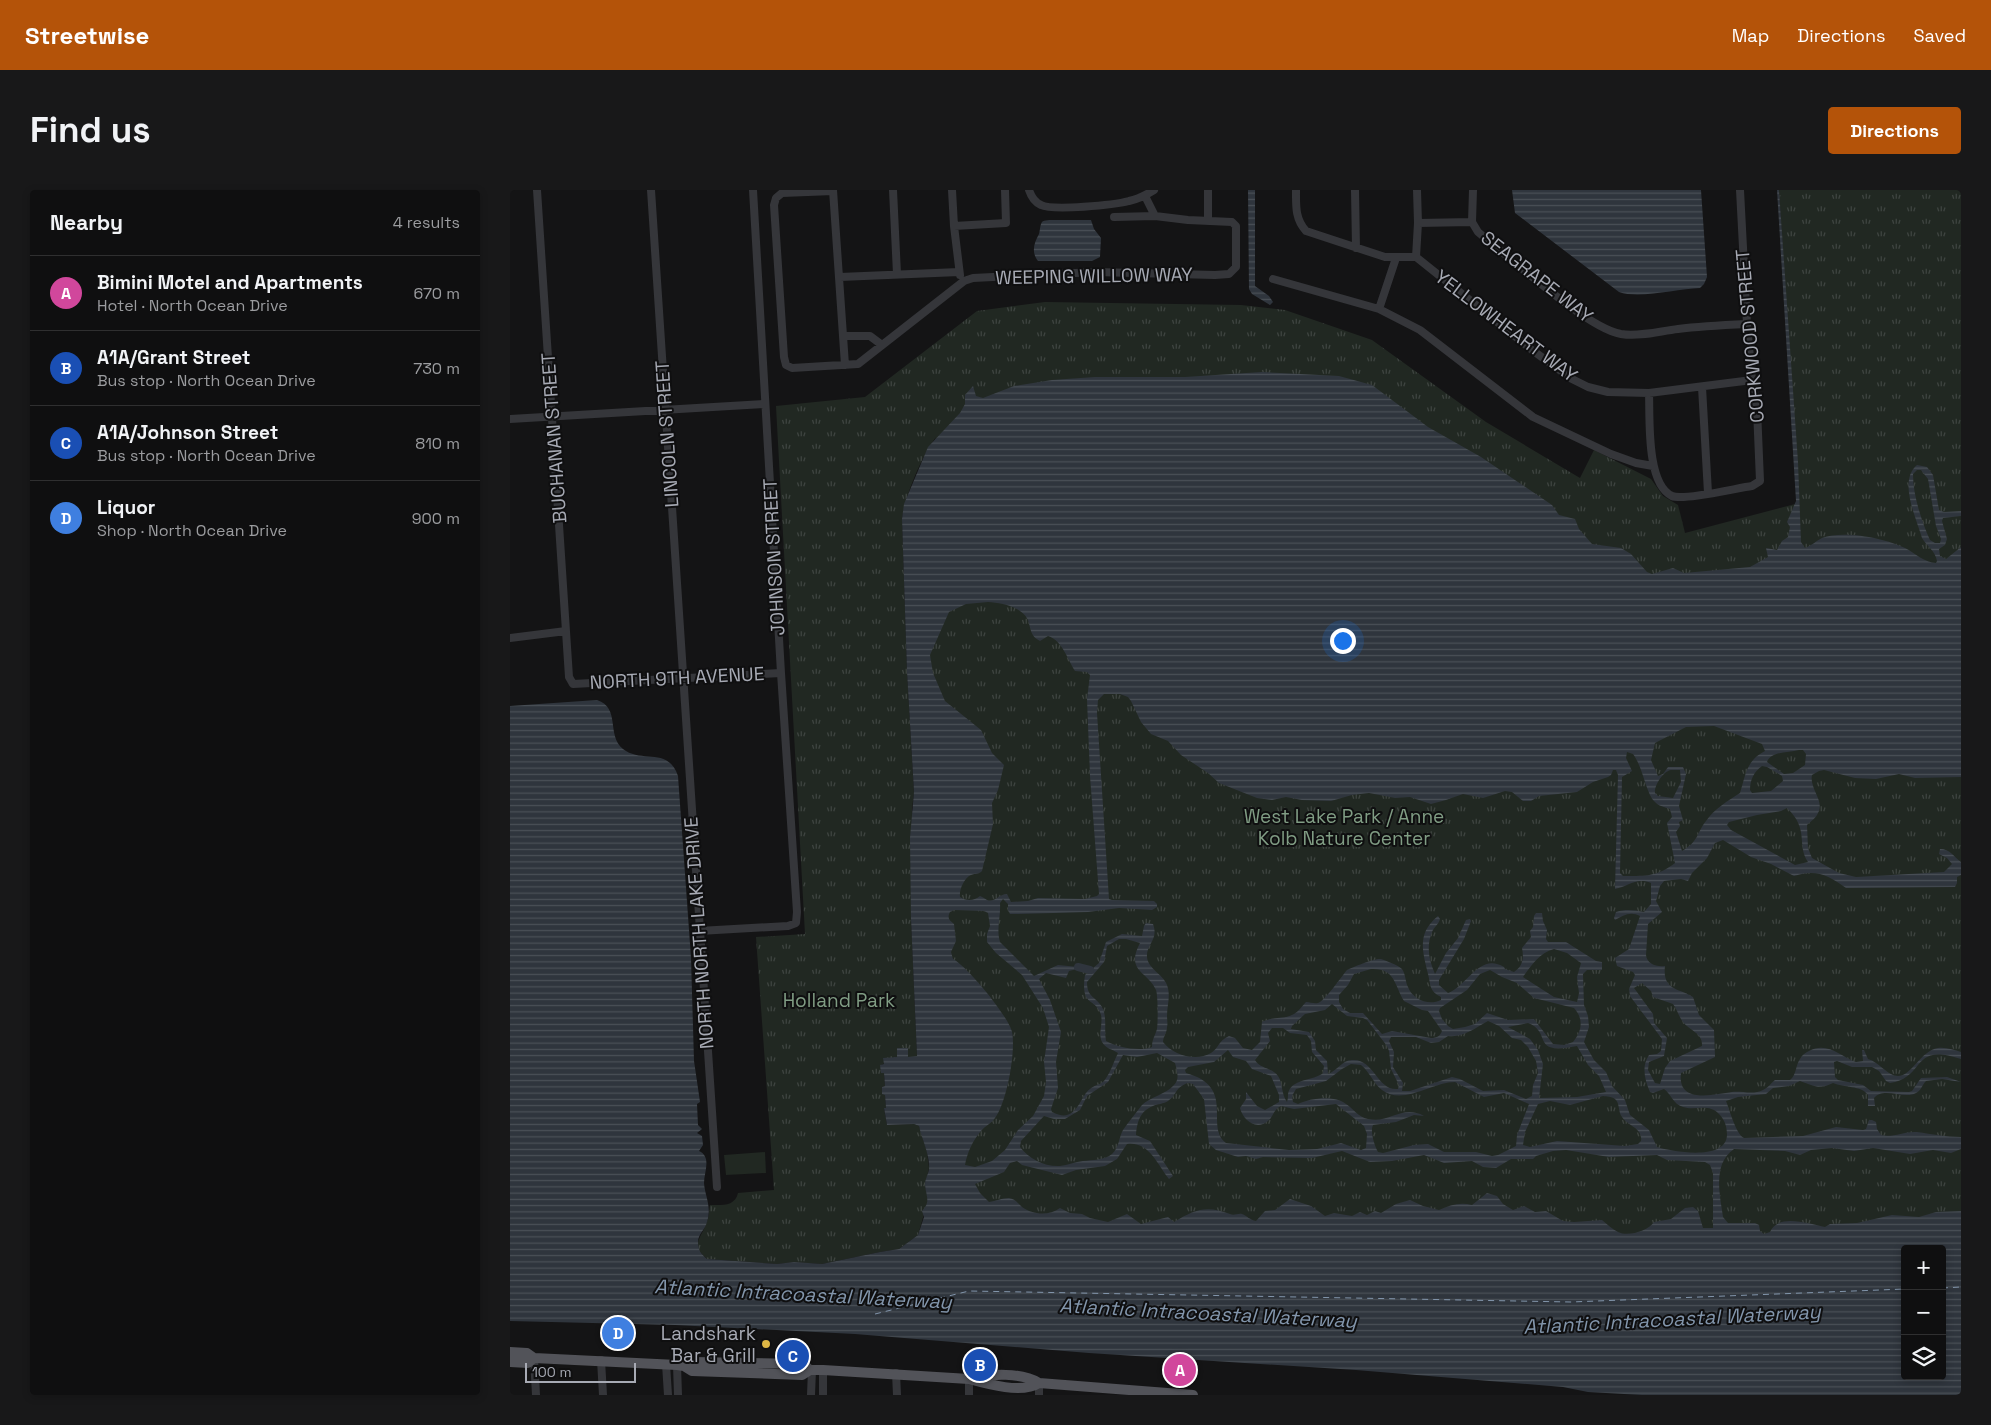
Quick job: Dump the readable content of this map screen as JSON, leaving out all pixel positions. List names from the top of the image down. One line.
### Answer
{"streets":{"street":["WEEPING WILLOW WAY","SEAGRAPE WAY","YELLOWHEART WAY","CORKWOOD STREET","LINCOLN STREET","BUCHANAN STREET","JOHNSON STREET","NORTH 9TH AVENUE","NORTH NORTH LAKE DRIVE"]},"crossings":[["SEAGRAPE WAY","CORKWOOD STREET"],["YELLOWHEART WAY","CORKWOOD STREET"],["LINCOLN STREET","NORTH 9TH AVENUE"],["LINCOLN STREET","NORTH NORTH LAKE DRIVE"],["BUCHANAN STREET","NORTH 9TH AVENUE"],["JOHNSON STREET","NORTH 9TH AVENUE"],["JOHNSON STREET","NORTH NORTH LAKE DRIVE"],["NORTH 9TH AVENUE","NORTH NORTH LAKE DRIVE"]],"water":["Atlantic Intracoastal Waterway"],"parks":["West Lake Park / Anne Kolb Nature Center","Holland Park"],"places":["Landshark Bar & Grill"],"scale_bar":"100 m","page":{"header":"Streetwise","nav":["Map","Directions","Saved"],"buttons":"Directions","title":"Find us","heading":["Nearby","4 results"],"list":[{"mark":"A","name":"Bimini Motel and Apartments","note":"Hotel · North Ocean Drive","value":"670 m"},{"mark":"B","name":"A1A/Grant Street","note":"Bus stop · North Ocean Drive","value":"730 m"},{"mark":"C","name":"A1A/Johnson Street","note":"Bus stop · North Ocean Drive","value":"810 m"},{"mark":"D","name":"Liquor","note":"Shop · North Ocean Drive","value":"900 m"}],"map_buttons":["+","−"],"pins":["D","C","B","A"],"scale":"100 m"}}
